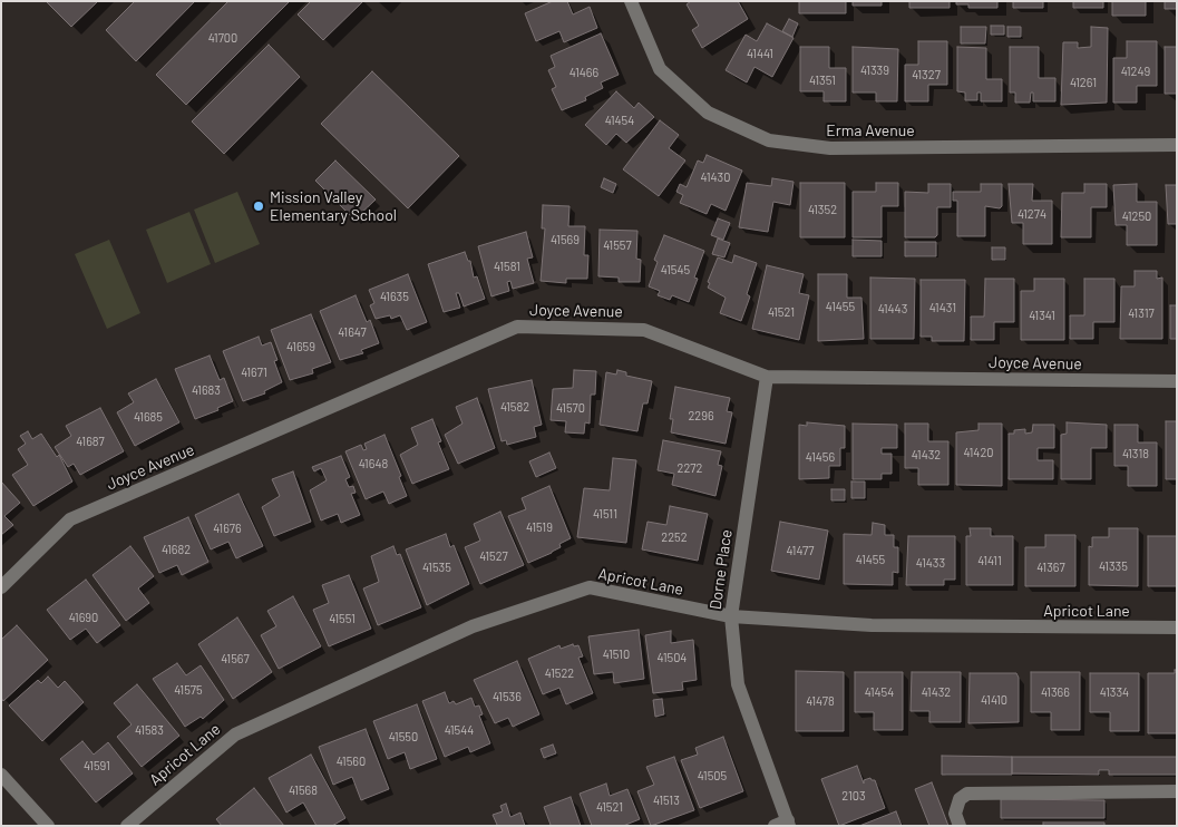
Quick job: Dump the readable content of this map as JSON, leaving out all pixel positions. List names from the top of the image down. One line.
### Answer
{"streets":{"street":["Erma Avenue","Joyce Avenue","Dorne Place","Apricot Lane"]},"crossings":[["Joyce Avenue","Dorne Place"],["Dorne Place","Apricot Lane"]],"places":["Mission Valley Elementary School"],"house_numbers":["41700","41441","41339","41249","41466","41327","41351","41261","41454","41430","41352","41274","41250","41569","41557","41581","41545","41635","41455","41431","41443","41521","41317","41341","41647","41659","41671","41683","41582","41570","2296","41685","41687","41420","41318","41432","41456","41648","2272","41511","41519","41676","2252","41682","41477","41527","41455","41411","41433","41335","41535","41367","41690","41551","41510","41504","41567","41522","41575","41454","41432","41366","41334","41536","41410","41478","41583","41544","41550","41560","41591","41505","41568","2103","41513","41521"]}
